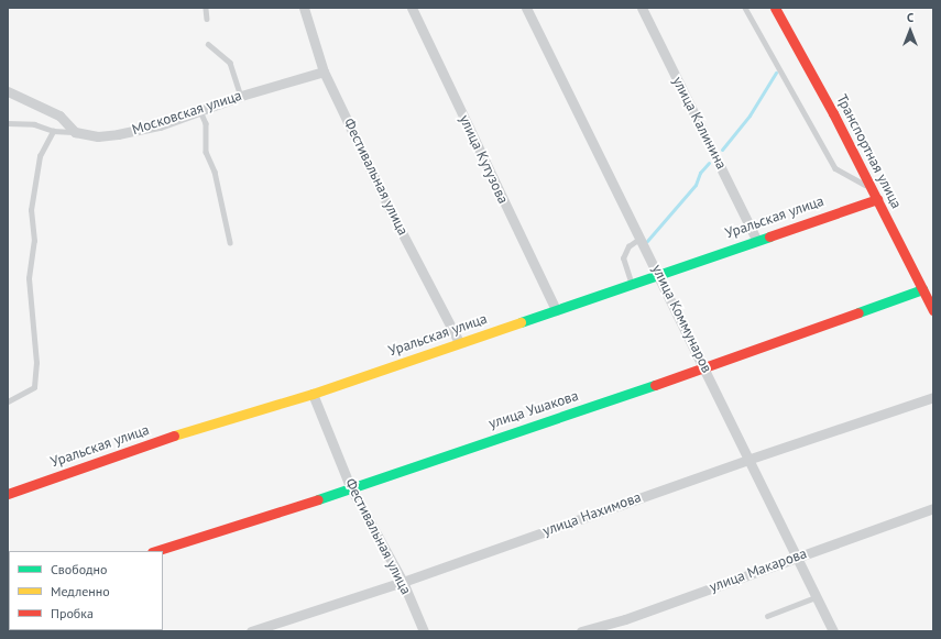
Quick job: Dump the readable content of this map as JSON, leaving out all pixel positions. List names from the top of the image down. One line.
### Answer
{"streets":{"street":["Московская улица","улица Калинина","Транспортная улица","улица Кутузова","Фестивальная улица","Уральская улица","улица Коммунаров","улица Ушакова","улица Нахимова","улица Макарова"]},"crossings":[["Московская улица","Фестивальная улица"],["улица Калинина","Уральская улица"],["Транспортная улица","Уральская улица"],["Транспортная улица","улица Ушакова"],["улица Кутузова","Уральская улица"],["Фестивальная улица","Уральская улица"],["Фестивальная улица","улица Ушакова"],["Фестивальная улица","улица Нахимова"],["Уральская улица","улица Коммунаров"],["улица Коммунаров","улица Ушакова"],["улица Коммунаров","улица Нахимова"],["улица Коммунаров","улица Макарова"]],"legend":["Свободно","Медленно","Пробка"],"north":"top"}
